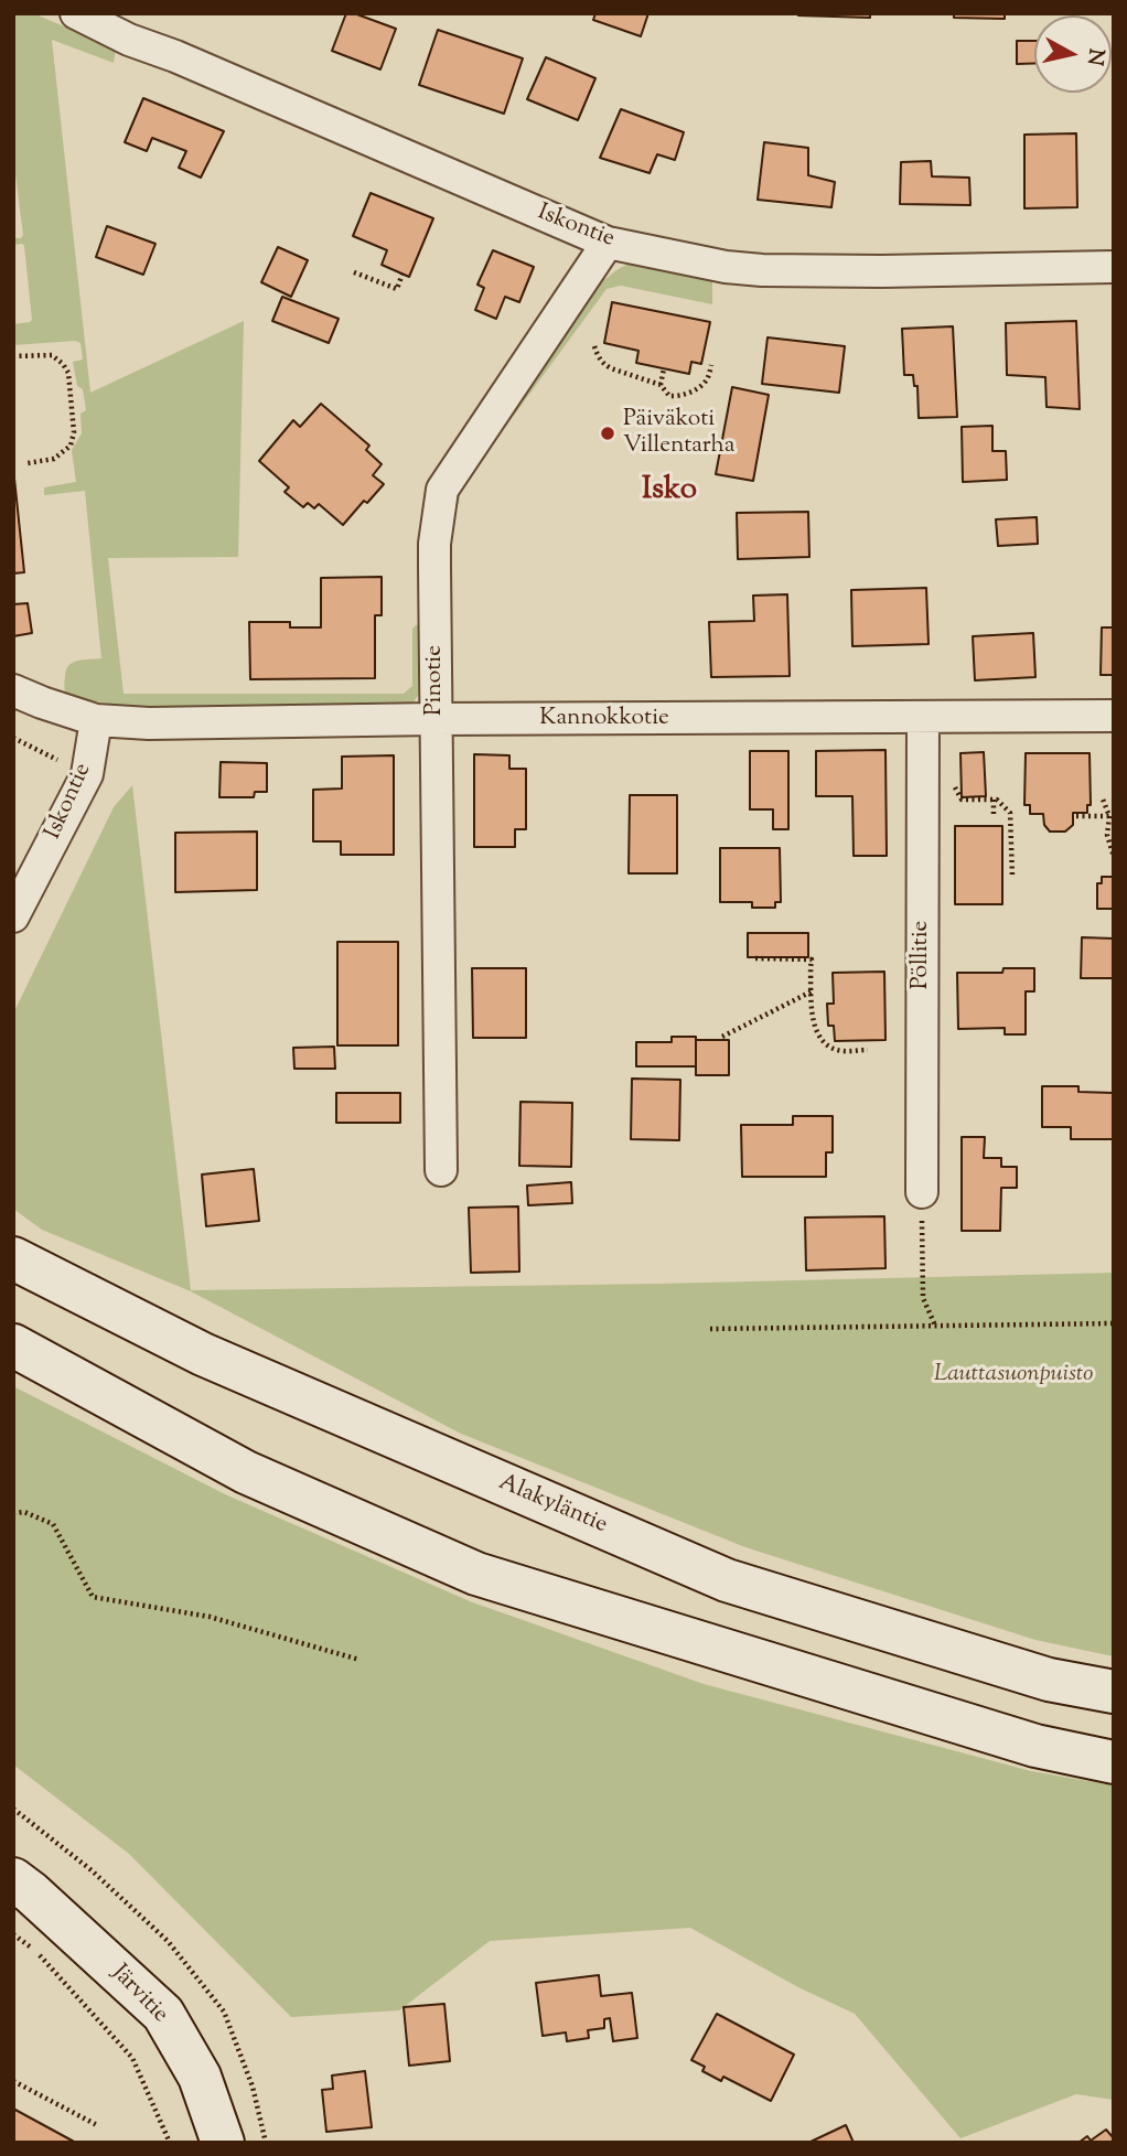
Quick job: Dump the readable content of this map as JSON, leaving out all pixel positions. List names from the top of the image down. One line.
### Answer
{"streets":{"main road":["Alakyläntie","Järvitie"],"street":["Iskontie","Pinotie","Kannokkotie","Pöllitie"]},"crossings":[["Iskontie","Pinotie"],["Iskontie","Kannokkotie"],["Pinotie","Kannokkotie"],["Kannokkotie","Pöllitie"]],"districts":["Isko"],"parks":["Lauttasuonpuisto"],"places":["Päiväkoti Villentarha"],"north":"right"}
